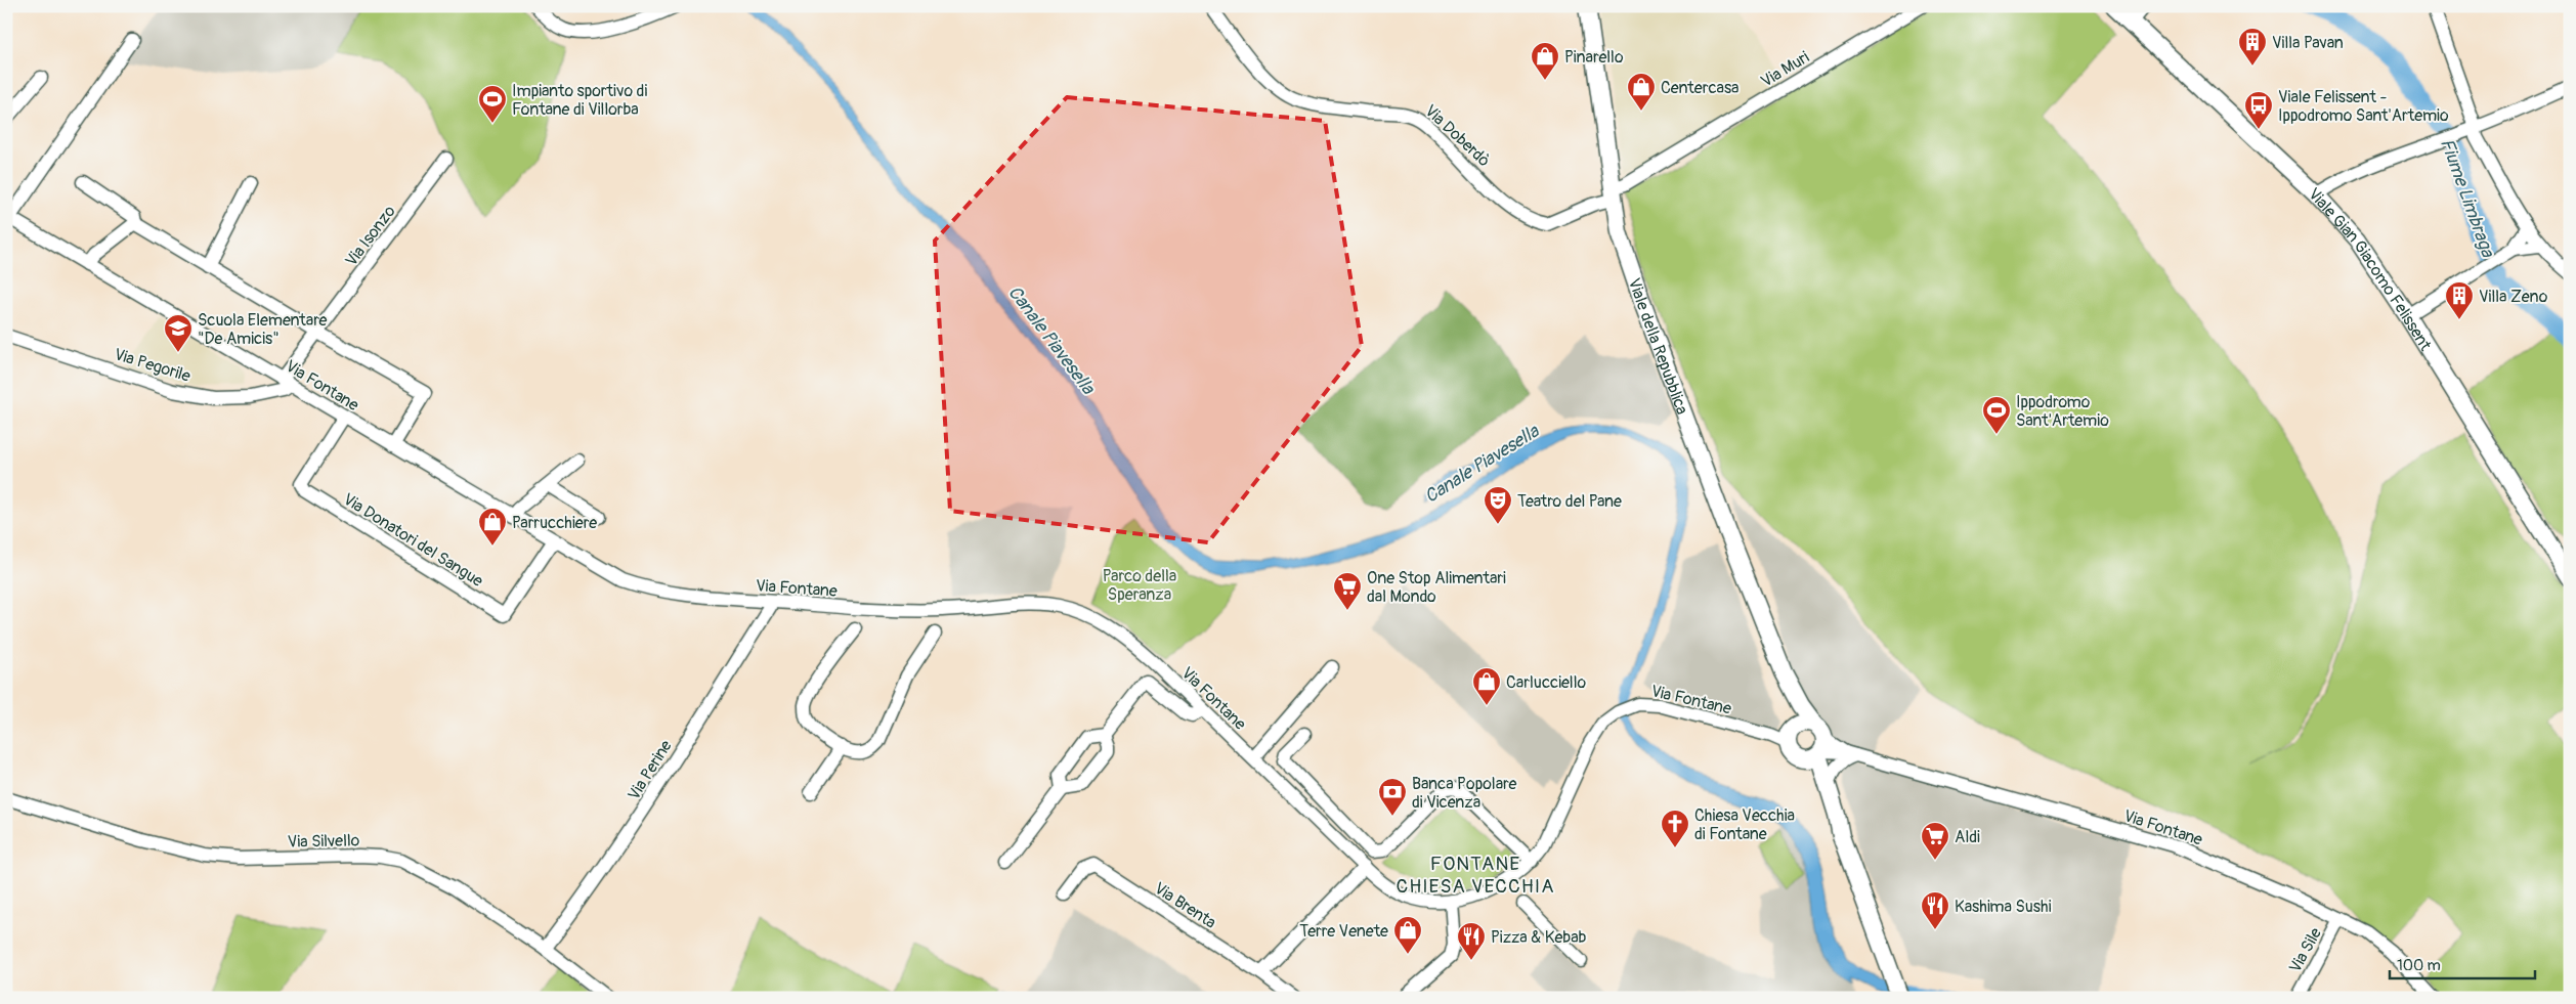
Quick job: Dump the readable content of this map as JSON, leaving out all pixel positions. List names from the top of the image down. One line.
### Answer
{"streets":{"main road":["Viale Gian Giacomo Felissent","Viale della Repubblica"],"street":["Via Muri","Via Doberdò","Via Isonzo","Via Pegorile","Via Fontane","Via Donatori del Sangue","Via Perine","Via Silvello","Via Brenta","Via Sile"]},"crossings":[["Via Muri","Via Doberdò"],["Via Muri","Viale della Repubblica"],["Via Doberdò","Viale della Repubblica"],["Via Isonzo","Via Pegorile"],["Via Isonzo","Via Fontane"],["Viale della Repubblica","Via Fontane"],["Via Pegorile","Via Fontane"],["Via Fontane","Via Donatori del Sangue"],["Via Fontane","Via Perine"],["Via Fontane","Via Sile"],["Via Perine","Via Silvello"]],"districts":["FONTANE CHIESA VECCHIA"],"water":["Fiume Limbraga","Canale Piavesella"],"parks":["Parco della Speranza"],"places":{"building":["Villa Pavan","Villa Zeno"],"shop":["Pinarello","Centercasa","Parrucchiere","Carlucciello","Terre Venete"],"sports":["Impianto sportivo di Fontane di Villorba","Ippodromo Sant'Artemio"],"bus stop":["Viale Felissent - Ippodromo Sant'Artemio"],"school or university":["Scuola Elementare \"De Amicis\""],"theatre":["Teatro del Pane"],"supermarket":["One Stop Alimentari dal Mondo","Aldi"],"bank":["Banca Popolare di Vicenza"],"church":["Chiesa Vecchia di Fontane"],"restaurant":["Kashima Sushi","Pizza & Kebab"]},"scale_bar":"100 m"}
